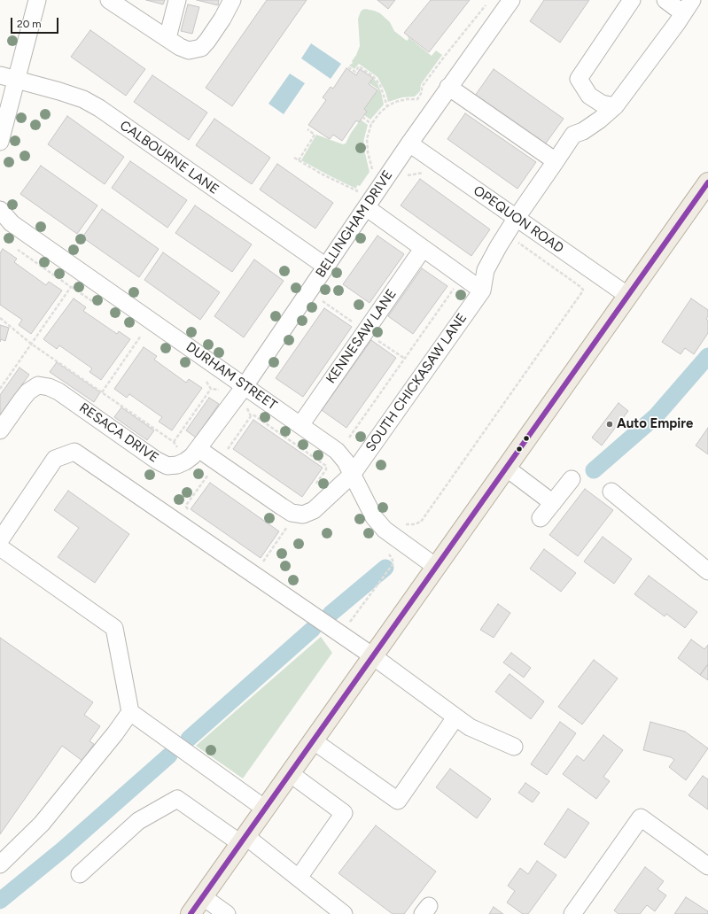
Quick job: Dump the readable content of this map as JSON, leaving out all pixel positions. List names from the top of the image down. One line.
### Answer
{"streets":{"street":["CALBOURNE LANE","OPEQUON ROAD","BELLINGHAM DRIVE","KENNESAW LANE","DURHAM STREET","SOUTH CHICKASAW LANE","RESACA DRIVE"]},"crossings":[["CALBOURNE LANE","BELLINGHAM DRIVE"],["OPEQUON ROAD","BELLINGHAM DRIVE"],["BELLINGHAM DRIVE","DURHAM STREET"],["BELLINGHAM DRIVE","RESACA DRIVE"],["KENNESAW LANE","DURHAM STREET"],["DURHAM STREET","SOUTH CHICKASAW LANE"]],"places":["Auto Empire"],"scale_bar":"20 m"}
